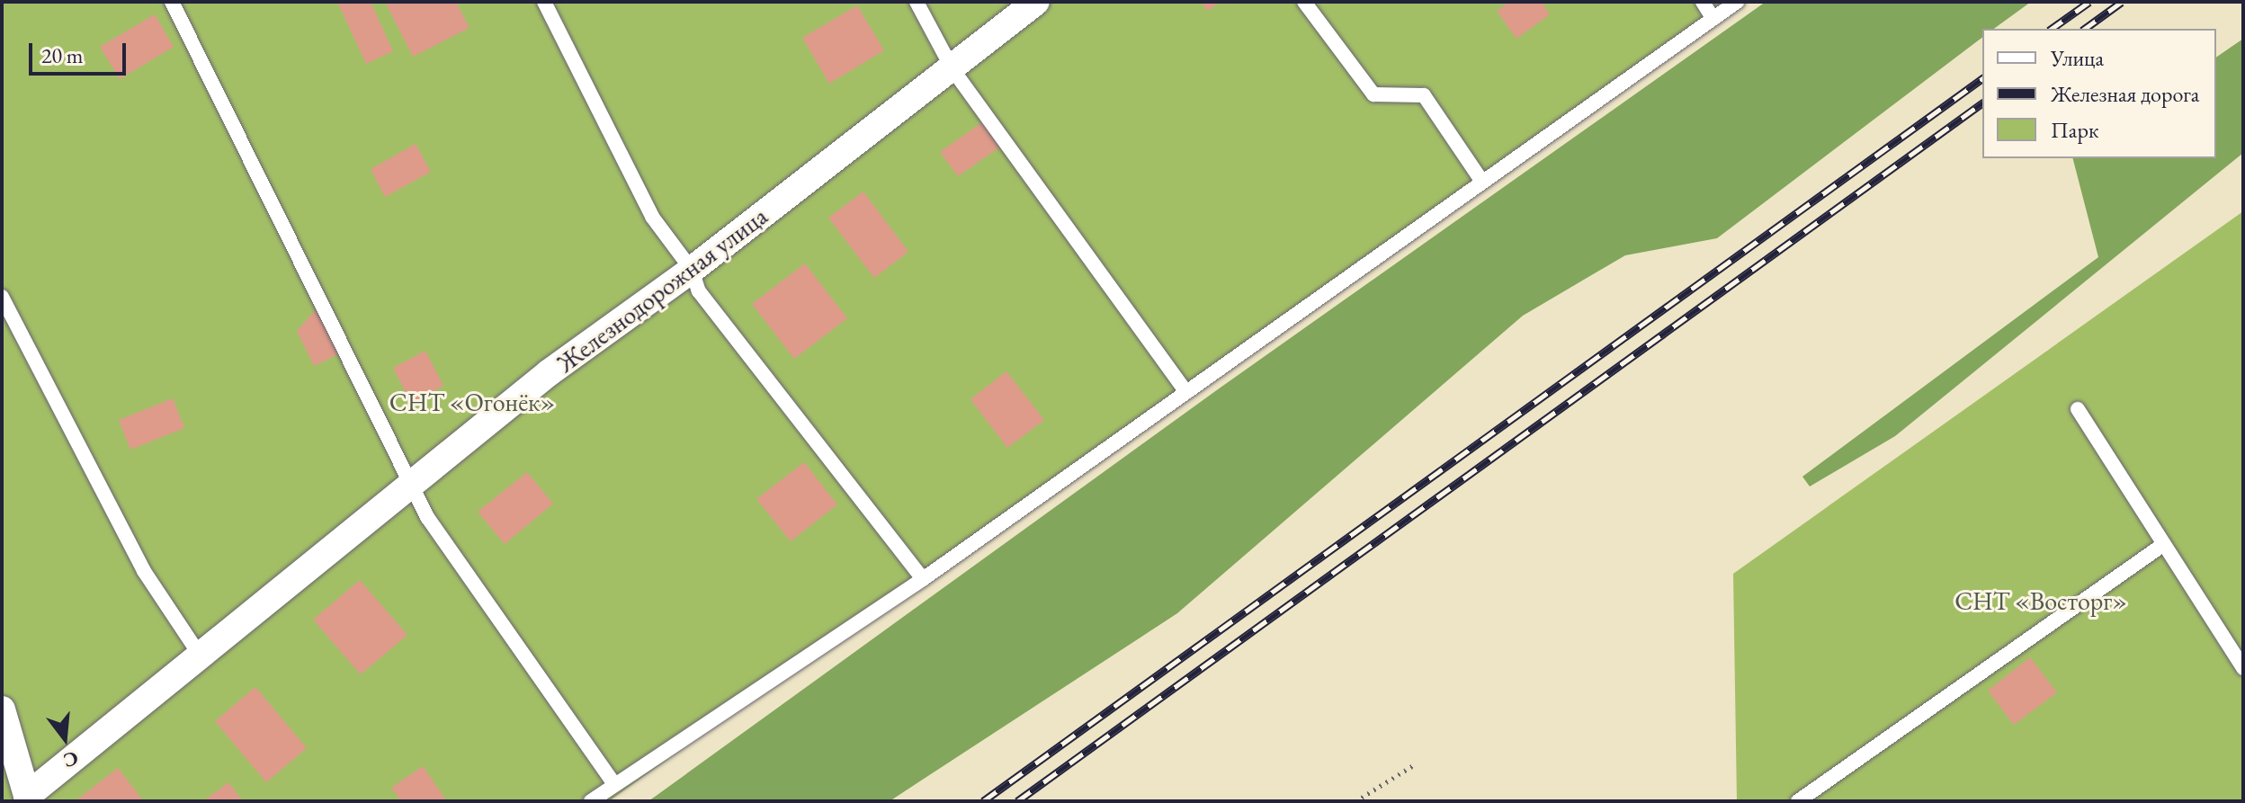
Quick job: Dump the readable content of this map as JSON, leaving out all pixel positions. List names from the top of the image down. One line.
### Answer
{"streets":{"street":["Железнодорожная улица"]},"parks":["СНТ «Огонёк»","СНТ «Восторг»"],"legend":["Улица","Железная дорога","Парк"],"scale_bar":"20 m","north":"bottom"}
